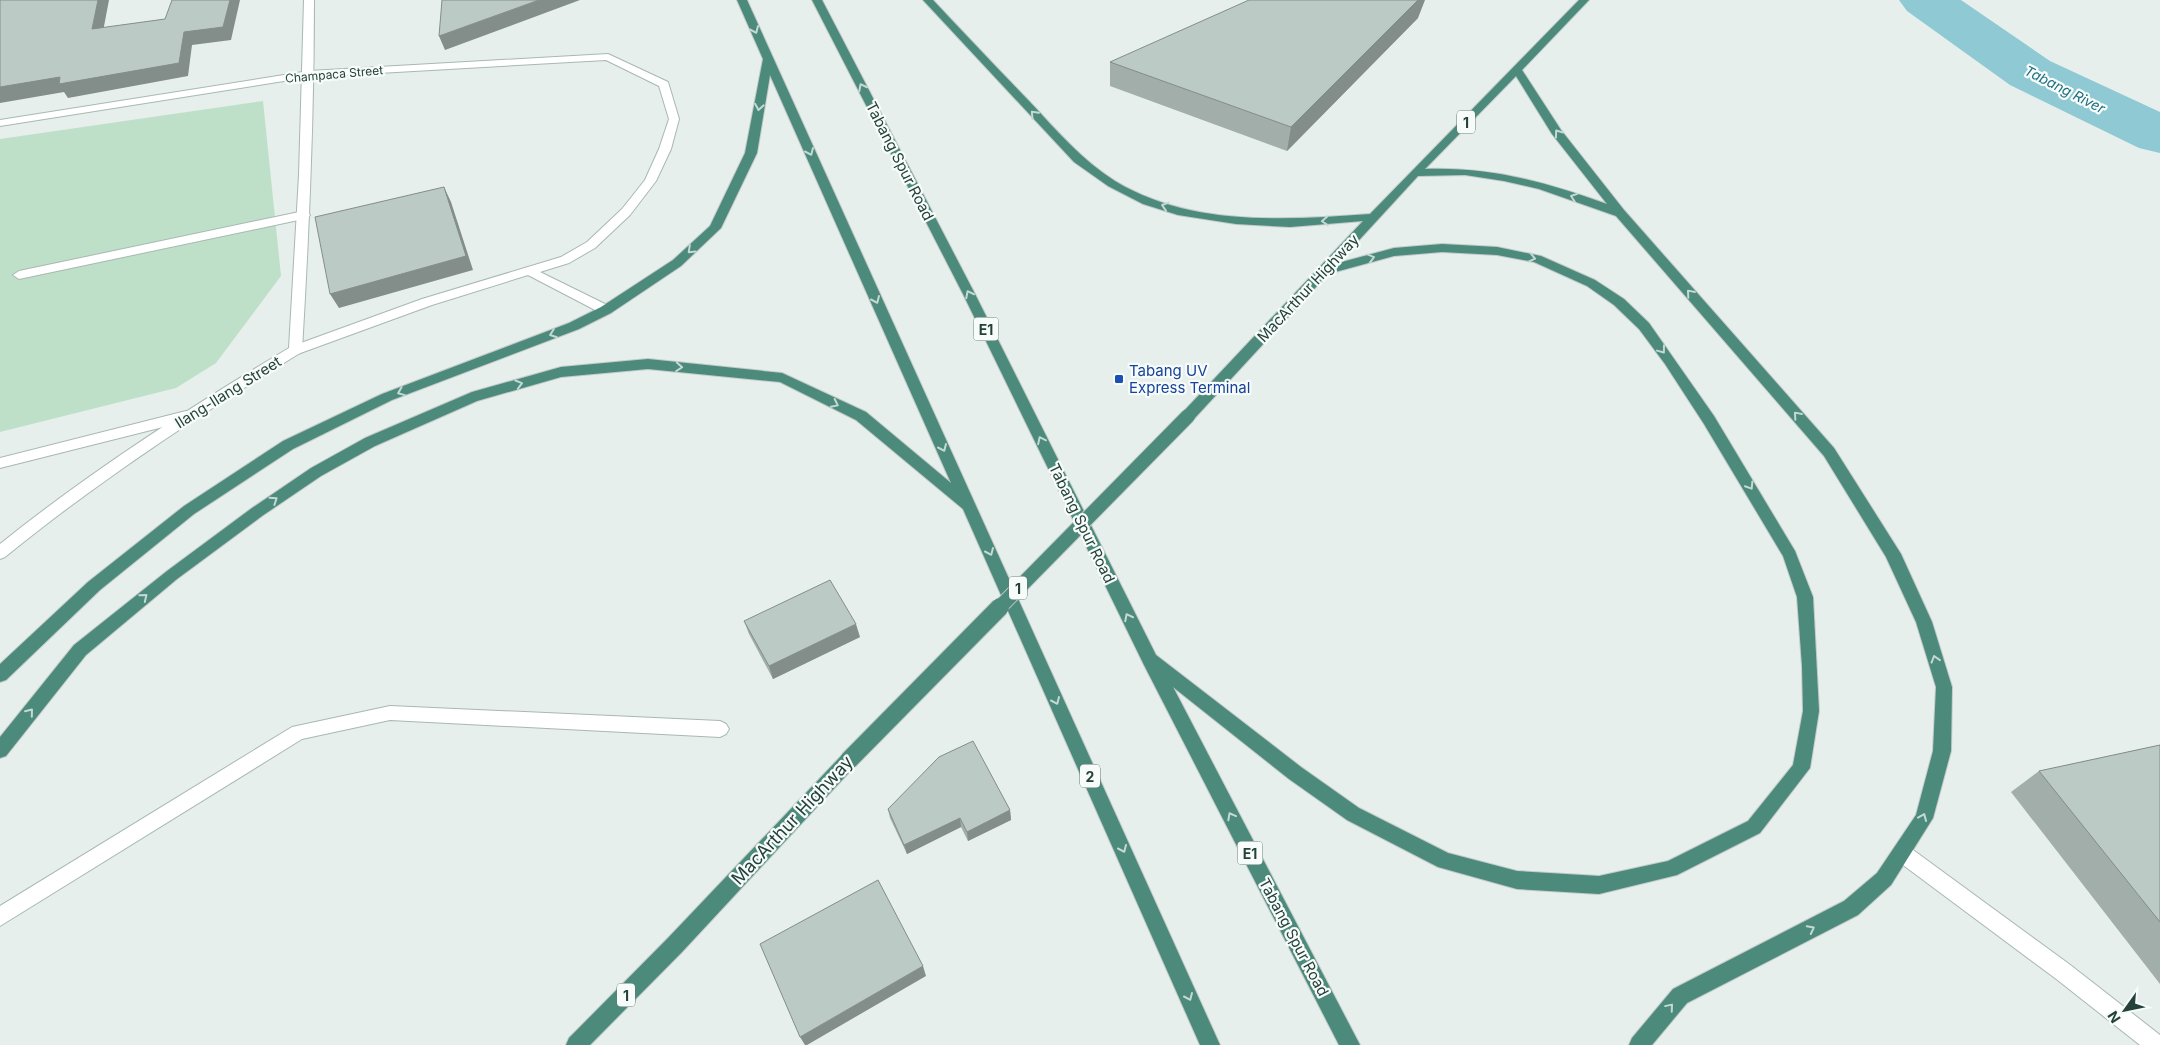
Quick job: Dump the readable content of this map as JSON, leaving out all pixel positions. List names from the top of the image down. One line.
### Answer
{"streets":{"highway":["1","Tabang Spur Road","MacArthur Highway","E1","2"],"street":["Champaca Street","Ilang-Ilang Street"]},"crossings":[["Champaca Street","Ilang-Ilang Street"]],"water":["Tabang River"],"places":{"transit":["Tabang UV Express Terminal"]},"north":"bottom left"}
